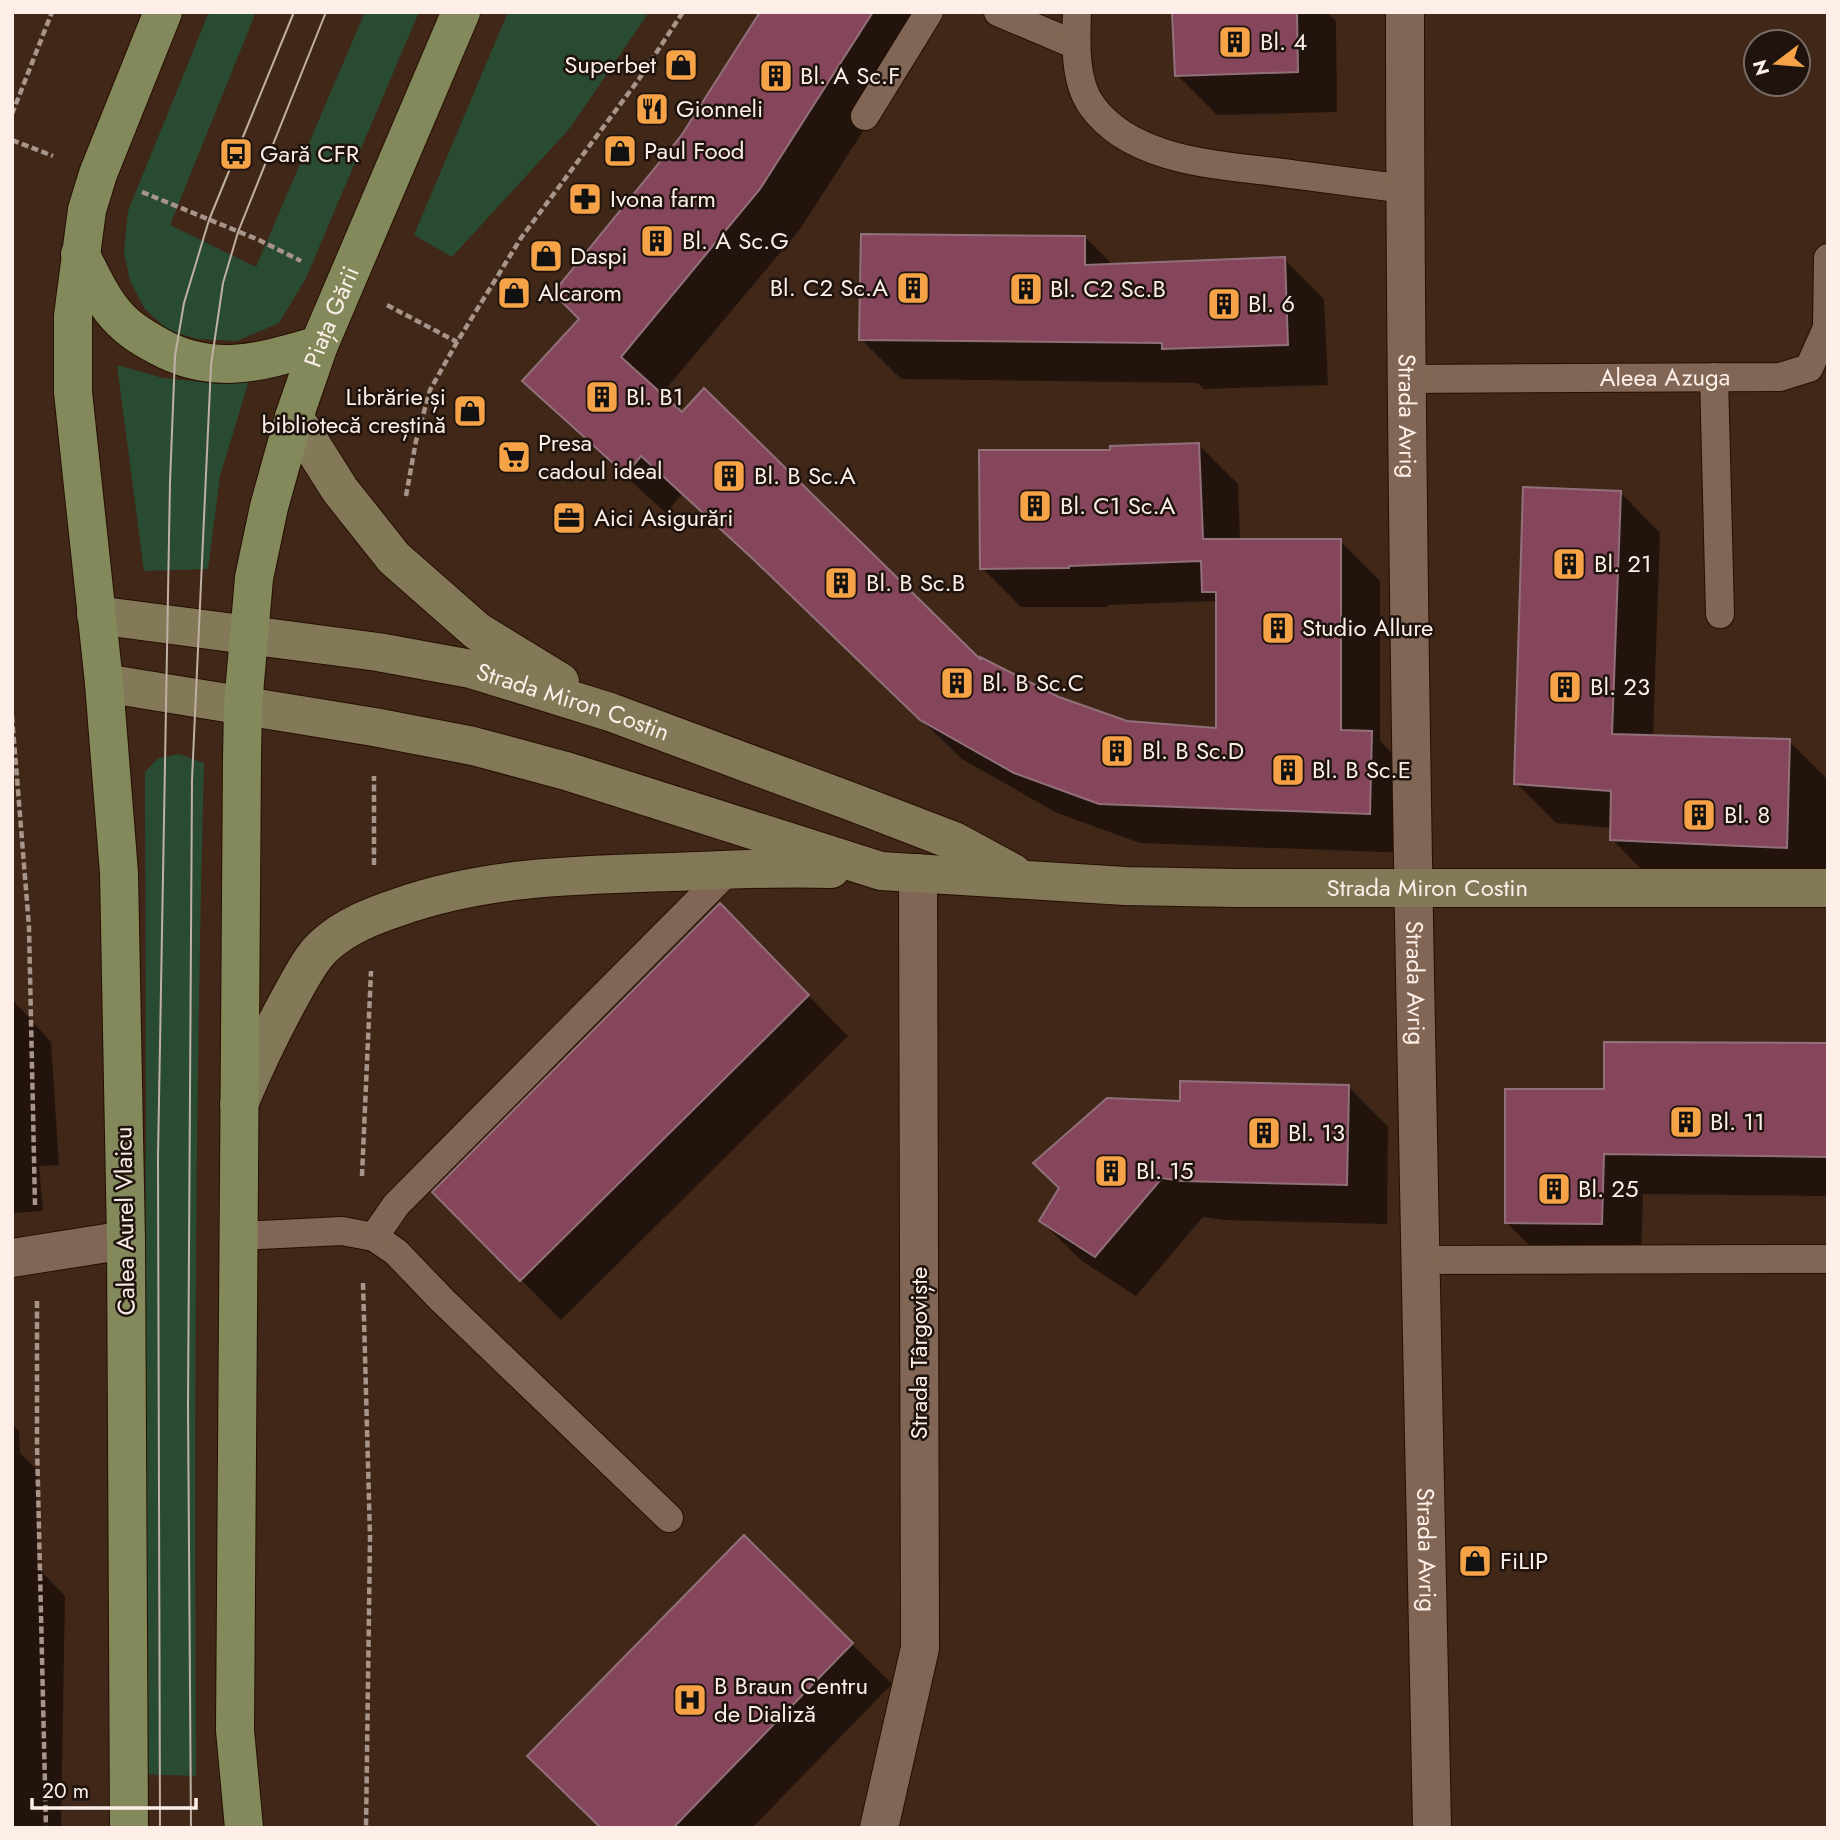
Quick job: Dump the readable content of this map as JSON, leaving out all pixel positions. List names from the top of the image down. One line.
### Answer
{"streets":{"main road":["Piața Gării","Strada Miron Costin","Calea Aurel Vlaicu"],"street":["Strada Avrig","Strada Târgoviște"],"lane":["Aleea Azuga"]},"crossings":[["Piața Gării","Strada Miron Costin"],["Aleea Azuga","Strada Avrig"],["Strada Avrig","Strada Miron Costin"],["Strada Miron Costin","Calea Aurel Vlaicu"],["Strada Miron Costin","Strada Târgoviște"]],"places":{"building":["Bl. 4","Bl. A Sc.F","Bl. A Sc.G","Bl. C2 Sc.A","Bl. C2 Sc.B","Bl. 6","Bl. B1","Bl. B Sc.A","Bl. C1 Sc.A","Bl. 21","Bl. B Sc.B","Studio Allure","Bl. B Sc.C","Bl. 23","Bl. B Sc.D","Bl. B Sc.E","Bl. 8","Bl. 11","Bl. 13","Bl. 15","Bl. 25"],"shop":["Superbet","Paul Food","Daspi","Alcarom","Librărie și bibliotecă creștină","FiLIP"],"restaurant":["Gionneli"],"bus stop":["Gară CFR"],"pharmacy":["Ivona farm"],"supermarket":["Presa cadoul ideal"],"office":["Aici Asigurări"],"hospital":["B Braun Centru de Dializă"]},"scale_bar":"20 m","north":"left"}
